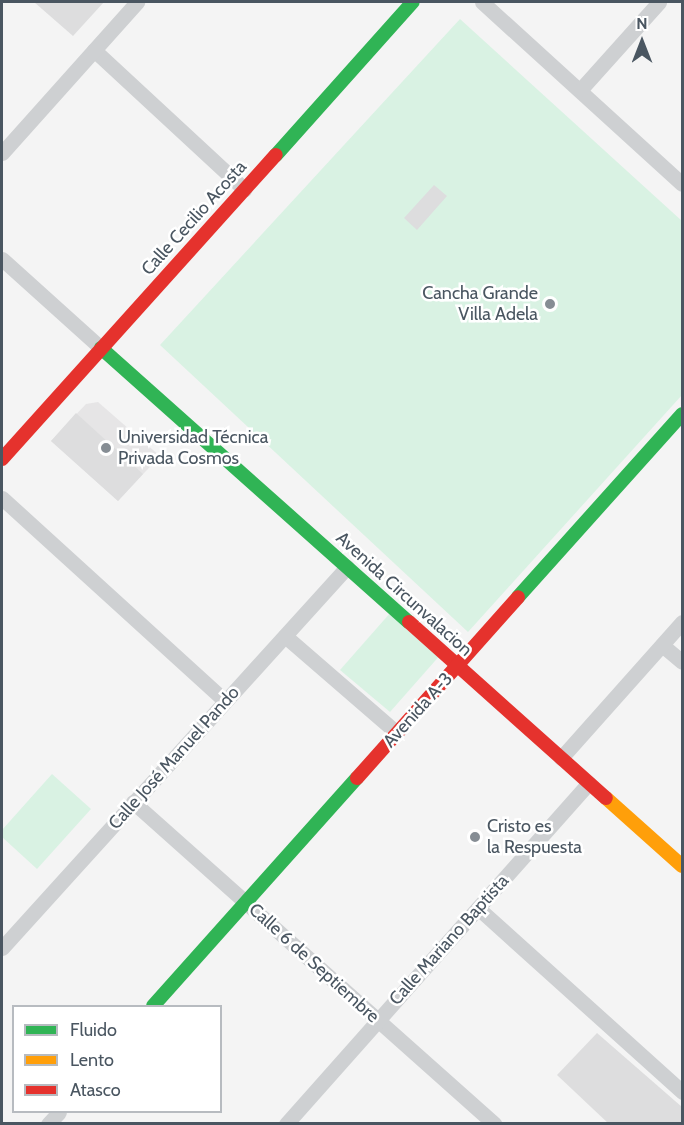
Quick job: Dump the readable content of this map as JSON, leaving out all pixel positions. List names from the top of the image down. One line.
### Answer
{"streets":{"street":["Calle Cecilio Acosta","Avenida Circunvalacion","Avenida A-3","Calle José Manuel Pando","Calle Mariano Baptista","Calle 6 de Septiembre"]},"crossings":[["Calle Cecilio Acosta","Avenida Circunvalacion"],["Avenida Circunvalacion","Avenida A-3"],["Avenida Circunvalacion","Calle José Manuel Pando"],["Avenida Circunvalacion","Calle Mariano Baptista"],["Avenida A-3","Calle 6 de Septiembre"],["Calle José Manuel Pando","Calle 6 de Septiembre"],["Calle Mariano Baptista","Calle 6 de Septiembre"]],"places":["Cancha Grande Villa Adela","Universidad Técnica Privada Cosmos","Cristo es la Respuesta"],"legend":["Fluido","Lento","Atasco"],"north":"top"}
